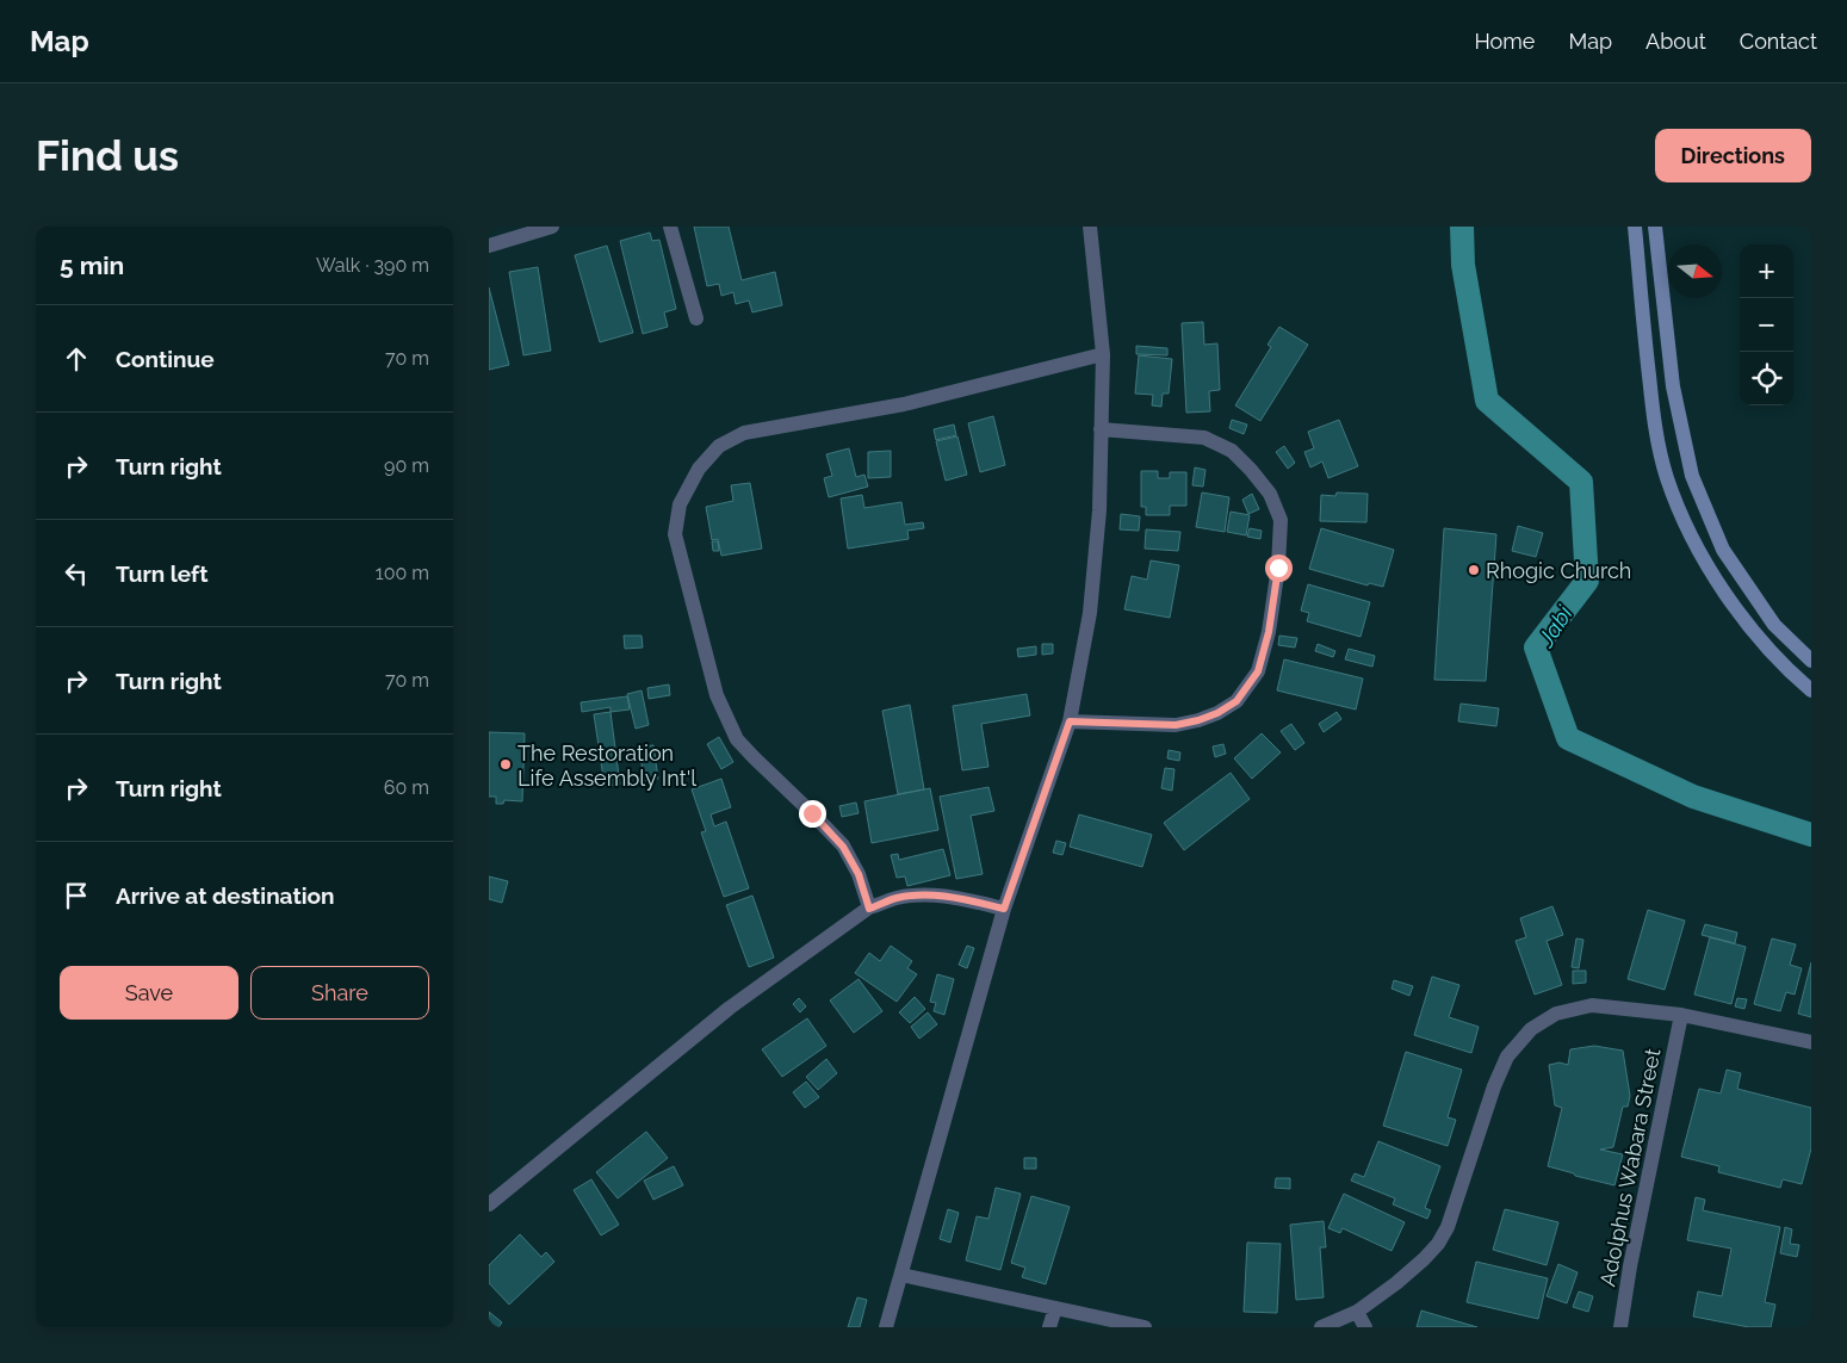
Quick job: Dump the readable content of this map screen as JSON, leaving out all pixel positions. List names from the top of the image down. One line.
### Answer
{"streets":{"street":["Adolphus Wabara Street"]},"water":["Jabi"],"places":["Rhogic Church","The Restoration Life Assembly Int'l"],"north":"right","page":{"header":"Map","nav":["Home","Map","About","Contact"],"buttons":["Directions",["Save","Share"]],"title":"Find us","heading":["5 min","Walk · 390 m"],"map_buttons":["+","−"],"list":[["Continue","70 m"],["Turn right","90 m"],["Turn left","100 m"],["Turn right","70 m"],["Turn right","60 m"],"Arrive at destination"]}}
